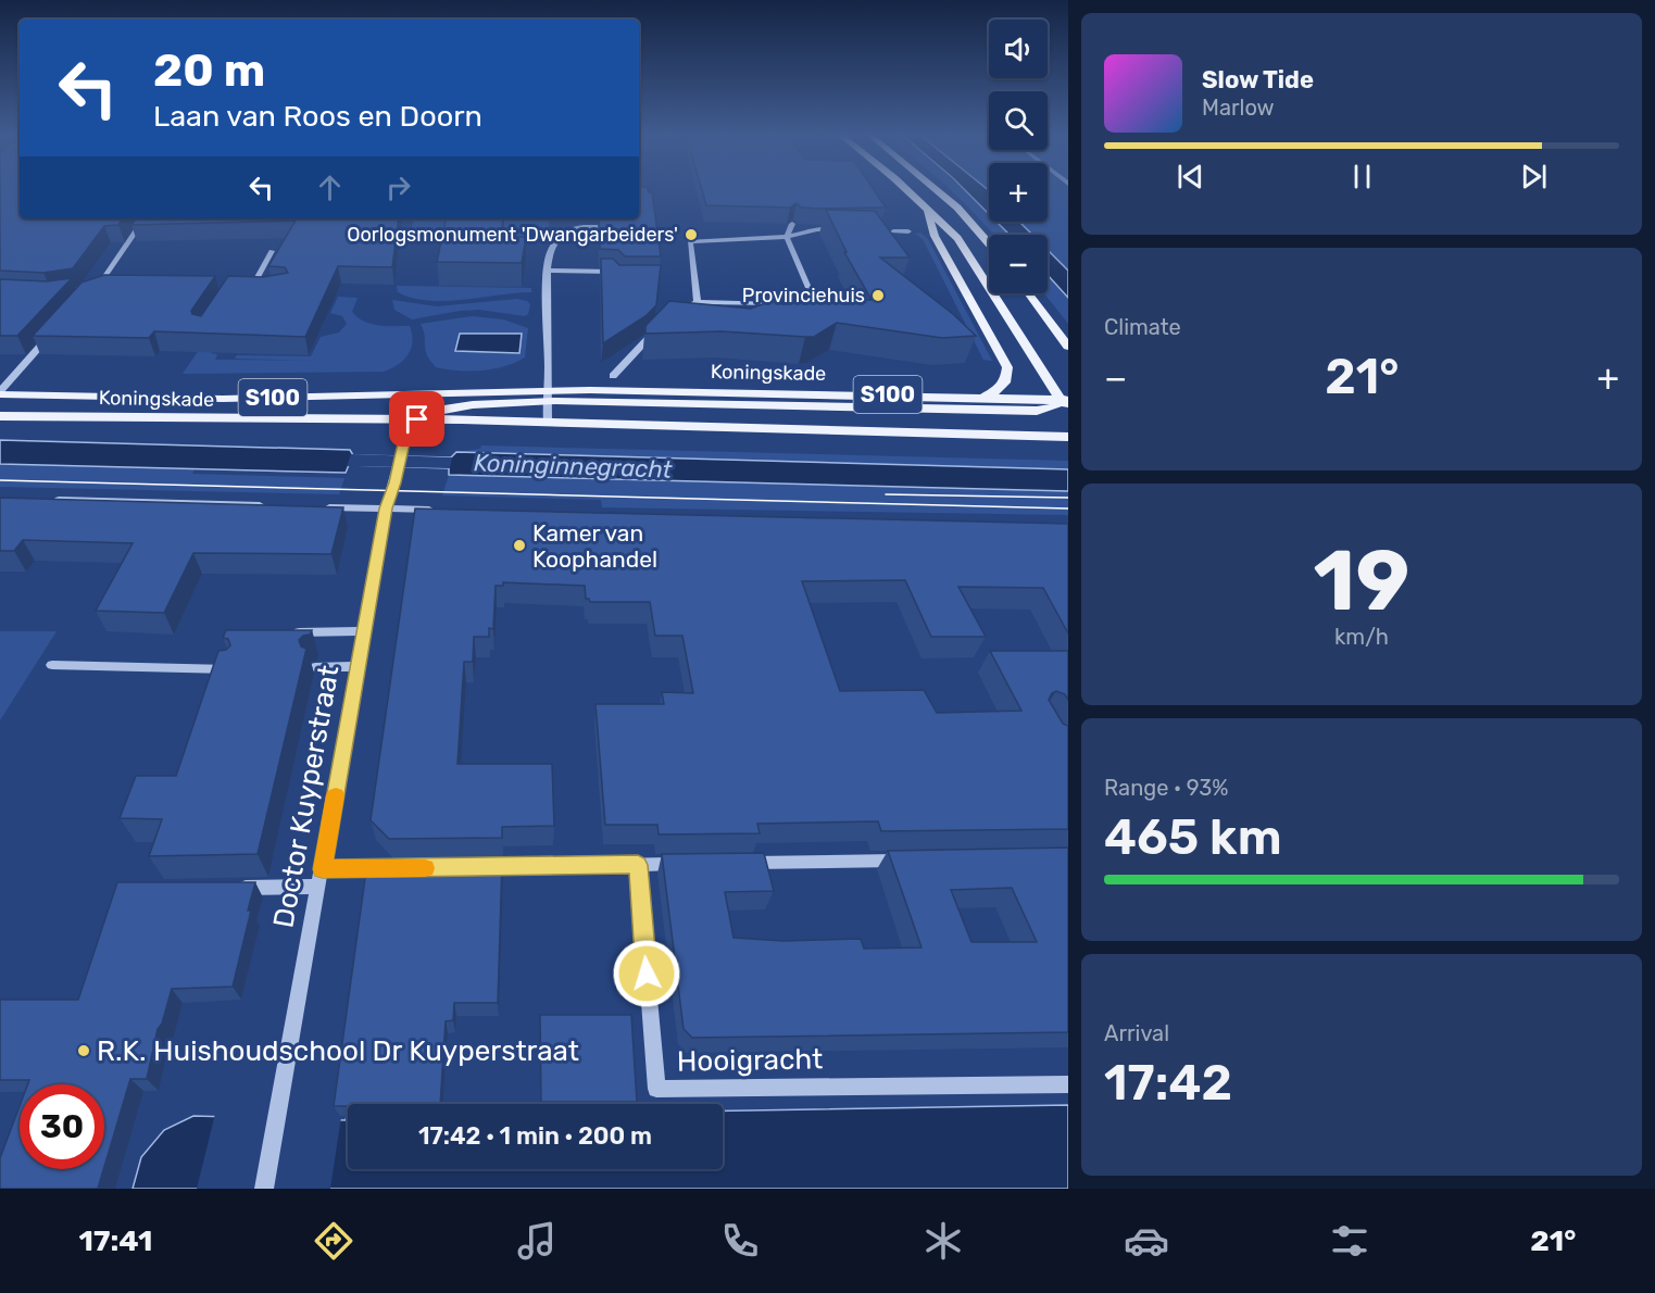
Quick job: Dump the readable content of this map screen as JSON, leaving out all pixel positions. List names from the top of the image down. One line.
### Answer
{"streets":{"main road":["Koningskade","S100"],"street":["Doctor Kuyperstraat","Hooigracht"]},"crossings":[["Koningskade","Doctor Kuyperstraat"]],"water":["Koninginnegracht"],"places":["Oorlogsmonument 'Dwangarbeiders'","Provinciehuis","Kamer van Koophandel","R.K. Huishoudschool Dr Kuyperstraat"],"page":{"map_buttons":["+","−"],"turn":["20 m","Laan van Roos en Doorn"],"song":["Slow Tide","Marlow"],"tile":["Climate",["19","km/h"],["Range · 93%","465 km"],["Arrival","17:42"]],"heat":["−","21°","+"],"limit":"30","trip":"17:42 · 1 min · 200 m","tabs":["17:41","21°"]}}
